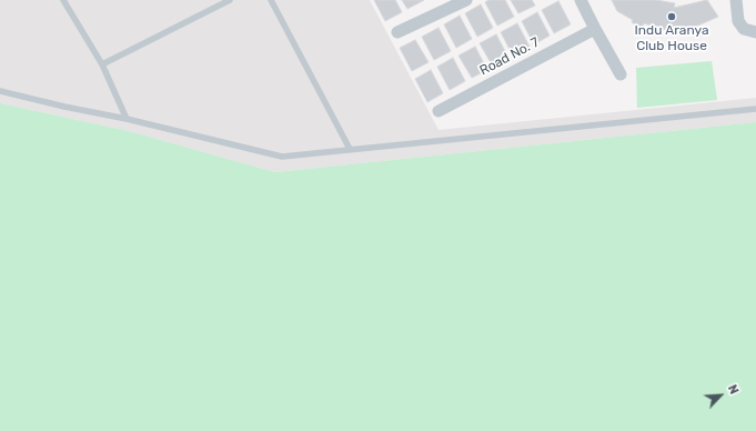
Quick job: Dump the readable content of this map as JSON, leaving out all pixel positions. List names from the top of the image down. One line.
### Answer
{"streets":{"street":["Road No. 7"]},"places":["Indu Aranya Club House"],"north":"top right"}
